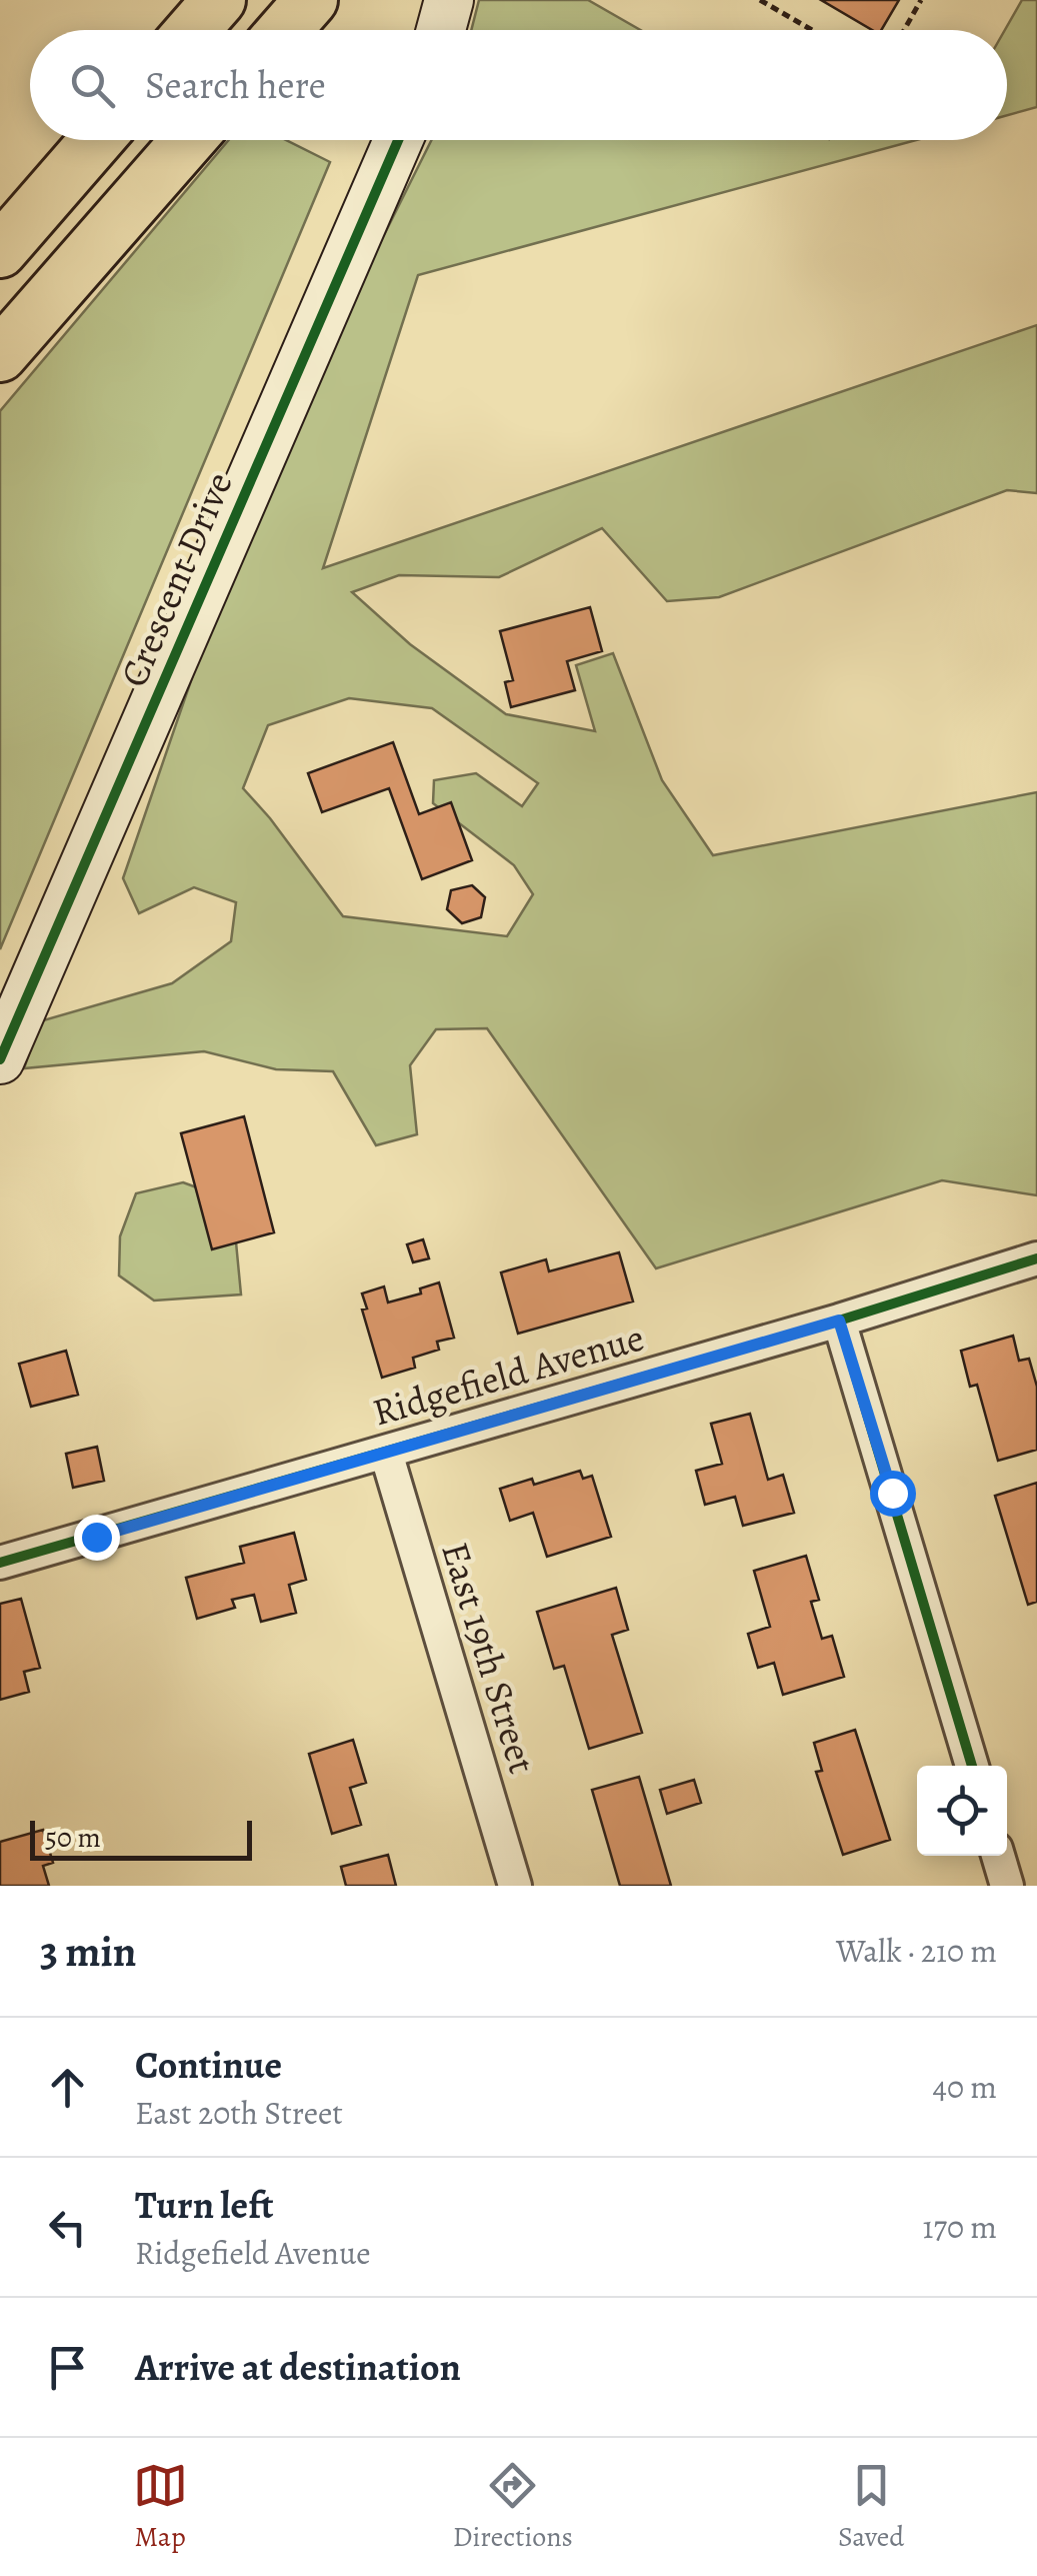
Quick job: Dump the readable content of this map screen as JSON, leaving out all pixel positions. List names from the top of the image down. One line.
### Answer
{"streets":{"street":["Crescent Drive","Ridgefield Avenue","East 19th Street"]},"crossings":[["Ridgefield Avenue","East 19th Street"]],"scale_bar":"50 m","page":{"search":"Search here","scale":"50 m","heading":["3 min","Walk · 210 m"],"list":[["Continue","East 20th Street","40 m"],["Turn left","Ridgefield Avenue","170 m"],"Arrive at destination"],"nav":["Map","Directions","Saved"]}}
